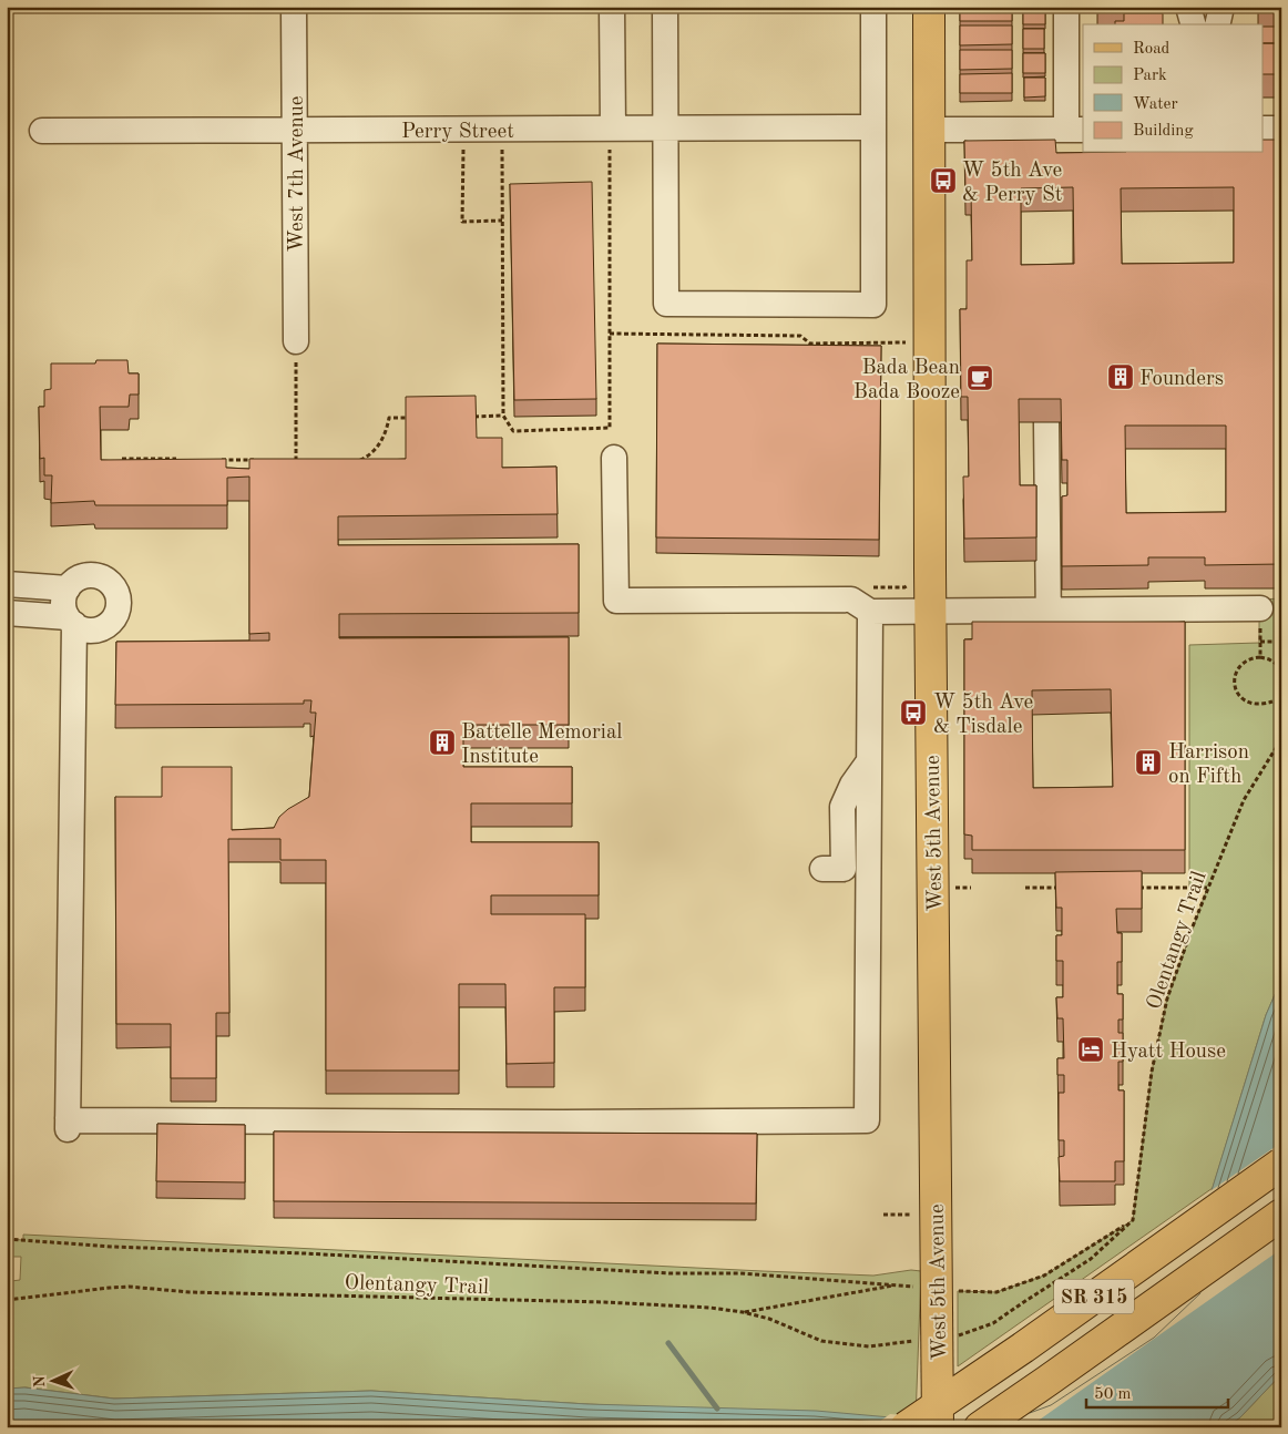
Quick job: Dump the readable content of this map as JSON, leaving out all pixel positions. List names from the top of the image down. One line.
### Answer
{"streets":{"main road":["West 5th Avenue","SR 315"],"street":["Perry Street","West 7th Avenue"],"path":["Olentangy Trail"]},"crossings":[["Perry Street","West 7th Avenue"]],"places":{"bus stop":["W 5th Ave & Perry St","W 5th Ave & Tisdale"],"building":["Founders","Battelle Memorial Institute","Harrison on Fifth"],"cafe":["Bada Bean Bada Booze"],"hotel":["Hyatt House"]},"legend":["Road","Park","Water","Building"],"scale_bar":"50 m","north":"left"}
